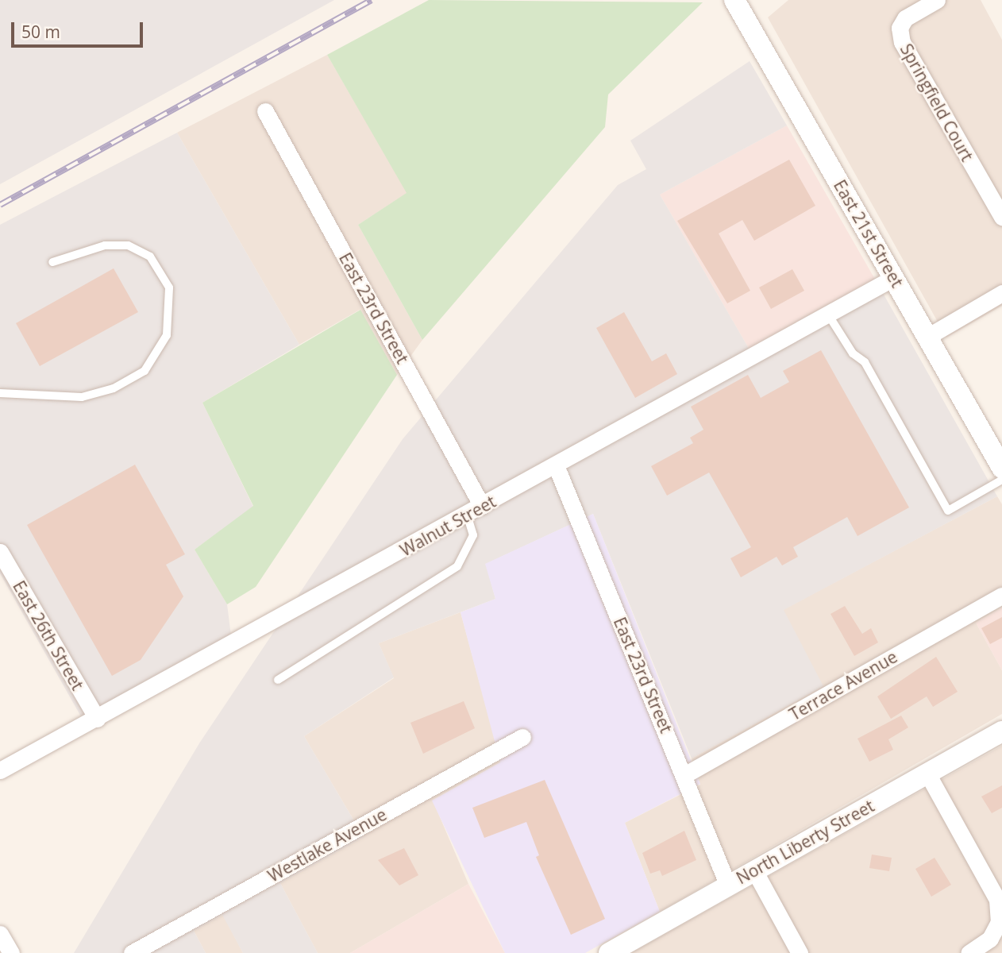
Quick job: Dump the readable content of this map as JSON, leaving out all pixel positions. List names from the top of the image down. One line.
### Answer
{"streets":{"street":["Springfield Court","East 21st Street","East 23rd Street","Walnut Street","East 26th Street","Terrace Avenue","North Liberty Street","Westlake Avenue"]},"crossings":[["East 21st Street","Walnut Street"],["East 23rd Street","Walnut Street"],["East 23rd Street","Terrace Avenue"],["East 23rd Street","North Liberty Street"],["Walnut Street","East 26th Street"]],"scale_bar":"50 m"}
